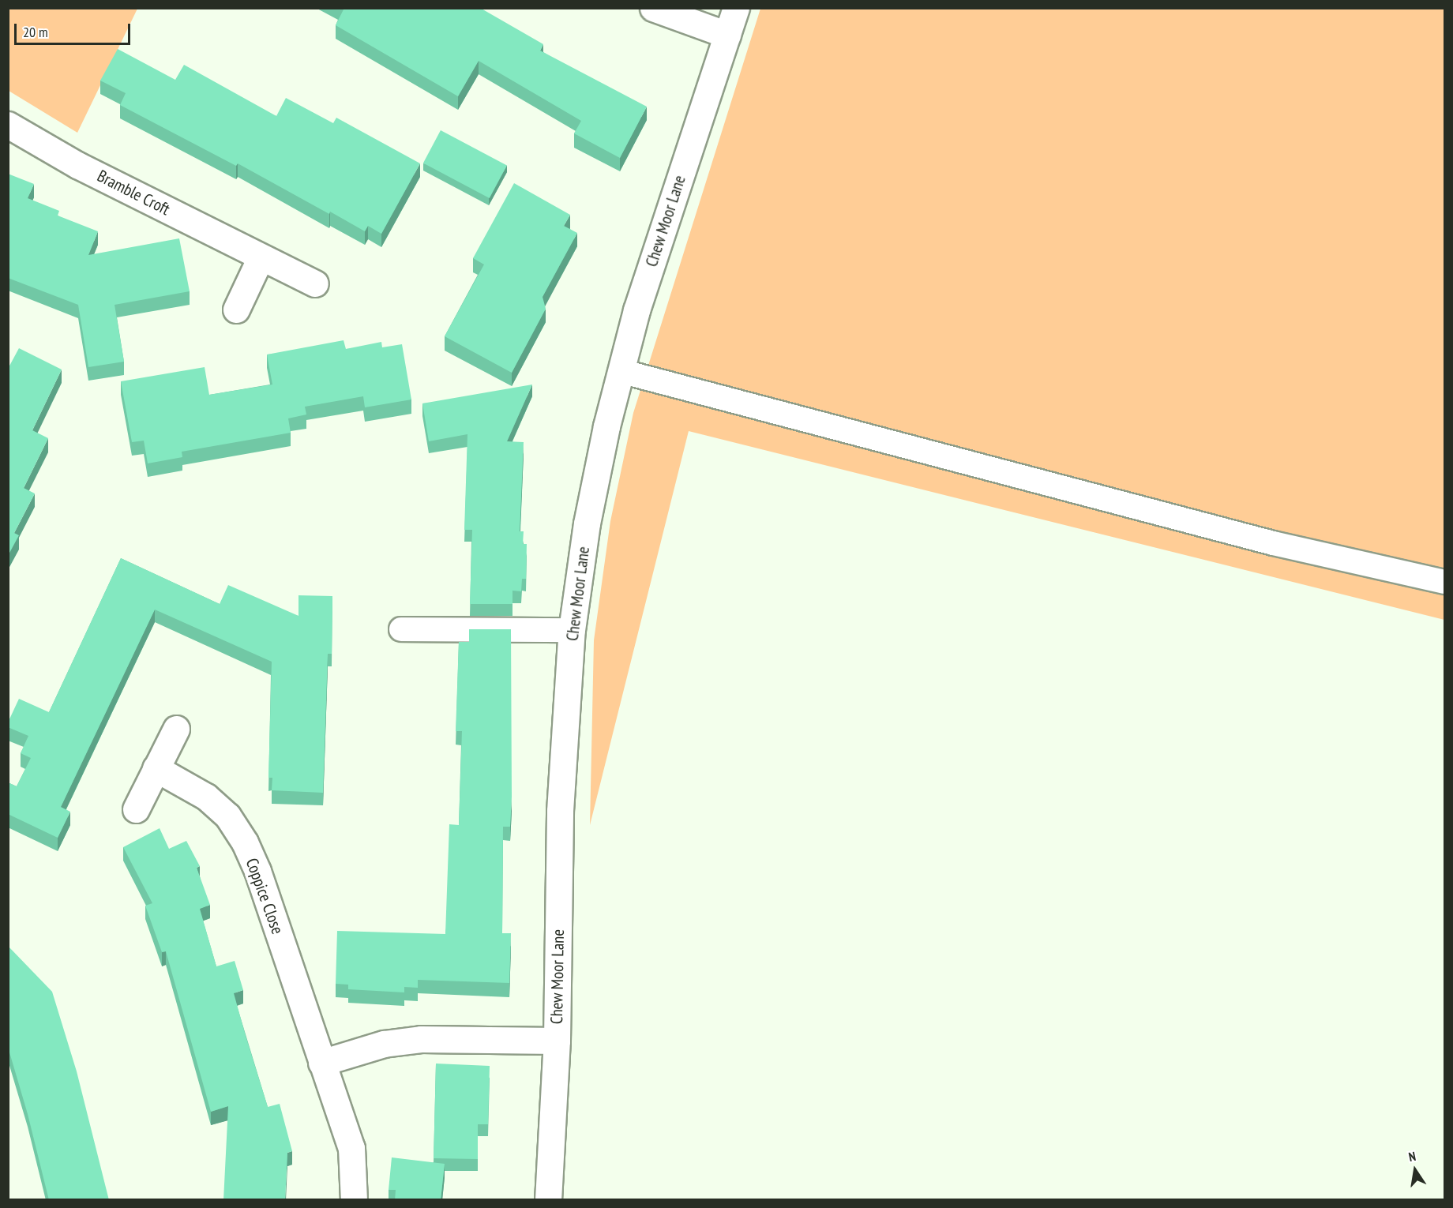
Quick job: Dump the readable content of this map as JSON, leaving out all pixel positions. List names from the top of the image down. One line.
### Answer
{"streets":{"street":["Bramble Croft","Chew Moor Lane","Coppice Close"]},"scale_bar":"20 m","north":"top"}
